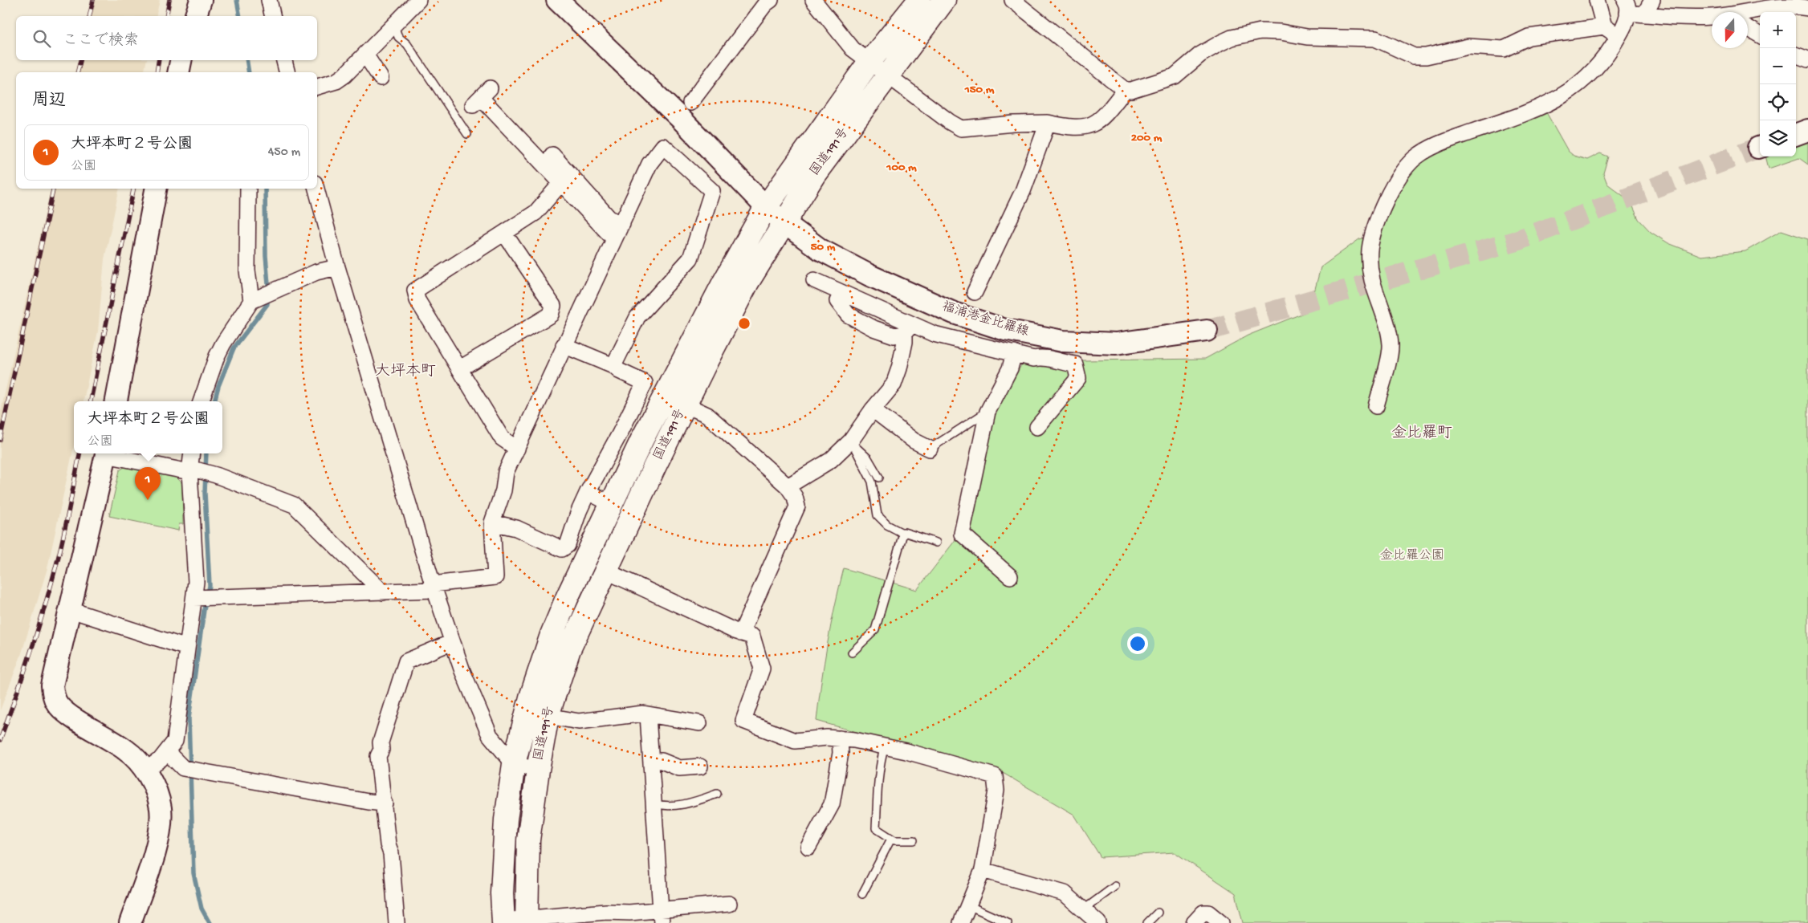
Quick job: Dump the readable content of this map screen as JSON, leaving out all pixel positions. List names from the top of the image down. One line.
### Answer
{"streets":{"highway":["国道191号"],"street":["福浦港金比羅線"]},"crossings":[["国道191号","福浦港金比羅線"]],"districts":["大坪本町","金比羅町"],"parks":["金比羅公園"],"north":"bottom","page":{"map_buttons":["+","−"],"search":"ここで検索","heading":"周辺","list":[{"mark":"1","name":"大坪本町２号公園","note":"公園","value":"450 m"}],"popup":["大坪本町２号公園","公園"],"pins":"1"},"rings":["150 m","200 m","100 m","50 m"]}
